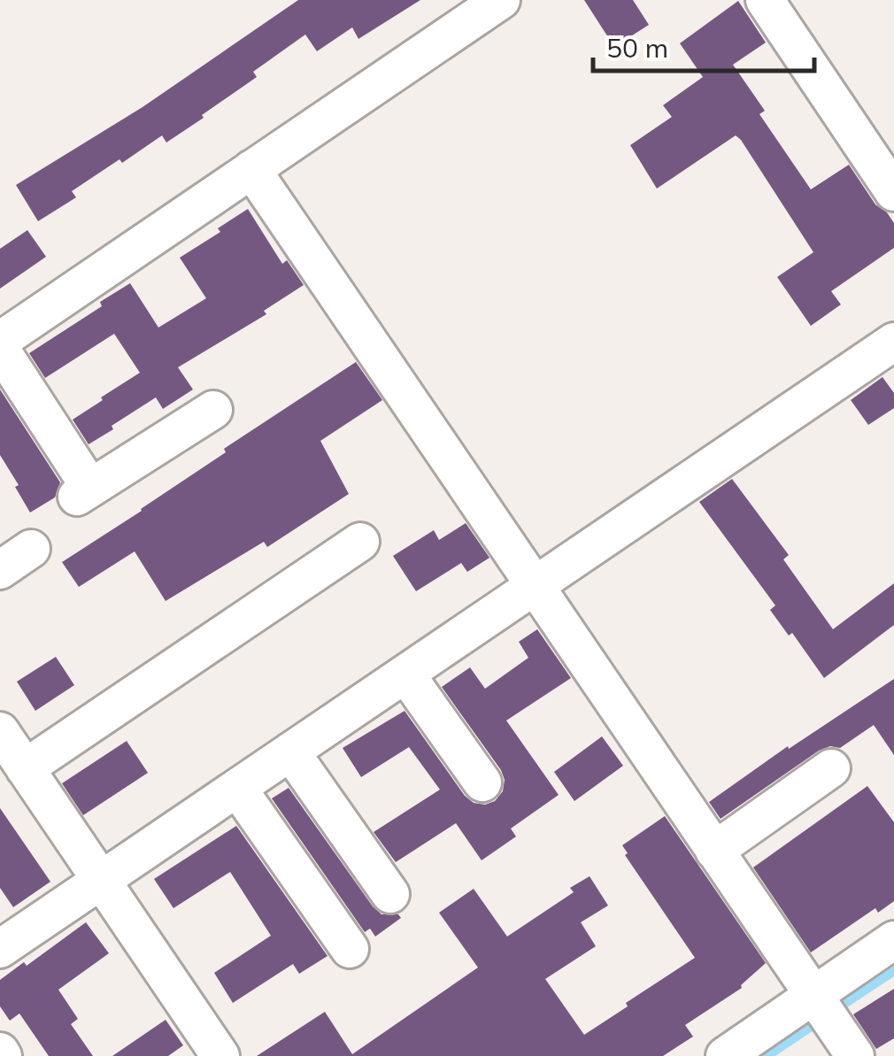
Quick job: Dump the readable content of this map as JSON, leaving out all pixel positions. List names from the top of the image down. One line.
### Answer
{"scale_bar":"50 m"}
